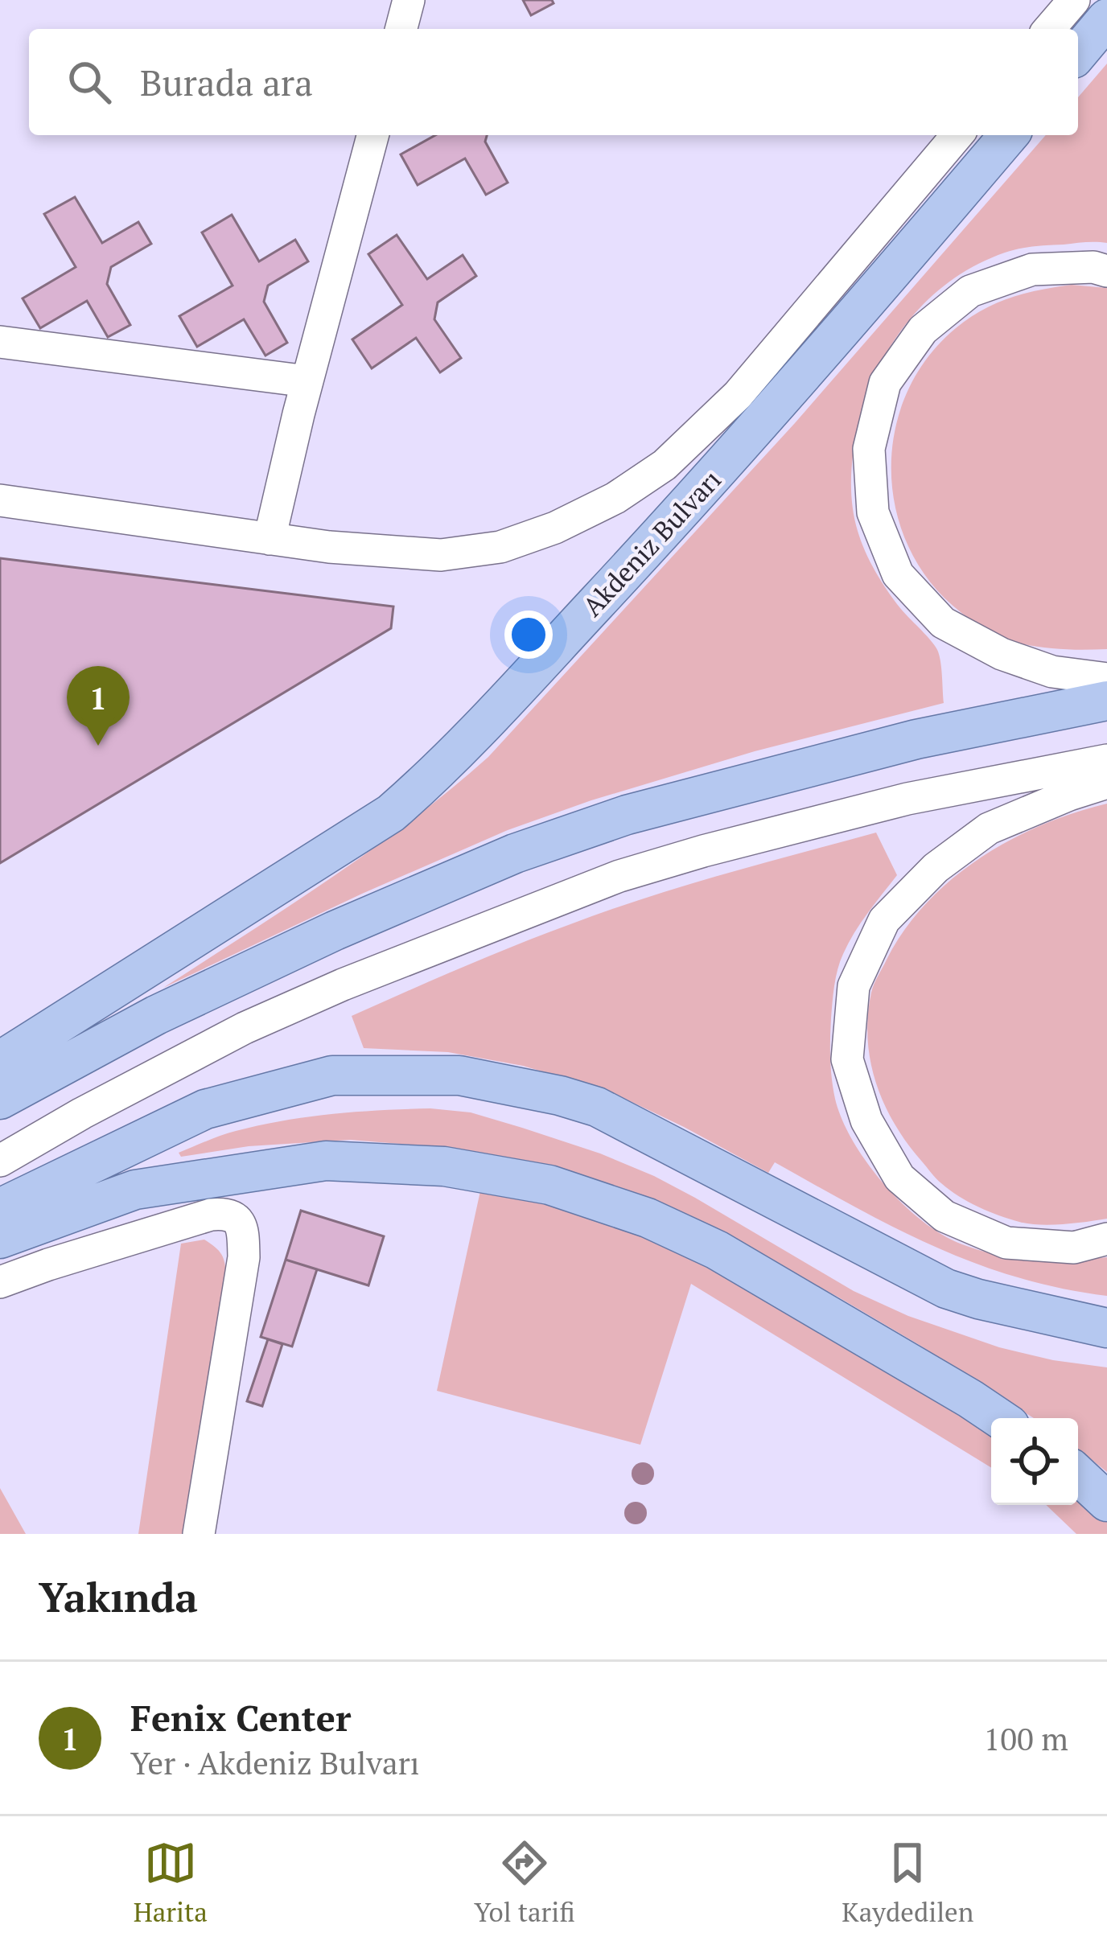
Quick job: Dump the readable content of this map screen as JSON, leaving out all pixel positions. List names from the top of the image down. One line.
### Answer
{"streets":{"main road":["Akdeniz Bulvarı"]},"page":{"search":"Burada ara","pins":"1","heading":"Yakında","list":[{"mark":"1","name":"Fenix Center","note":"Yer · Akdeniz Bulvarı","value":"100 m"}],"nav":["Harita","Yol tarifi","Kaydedilen"]}}
